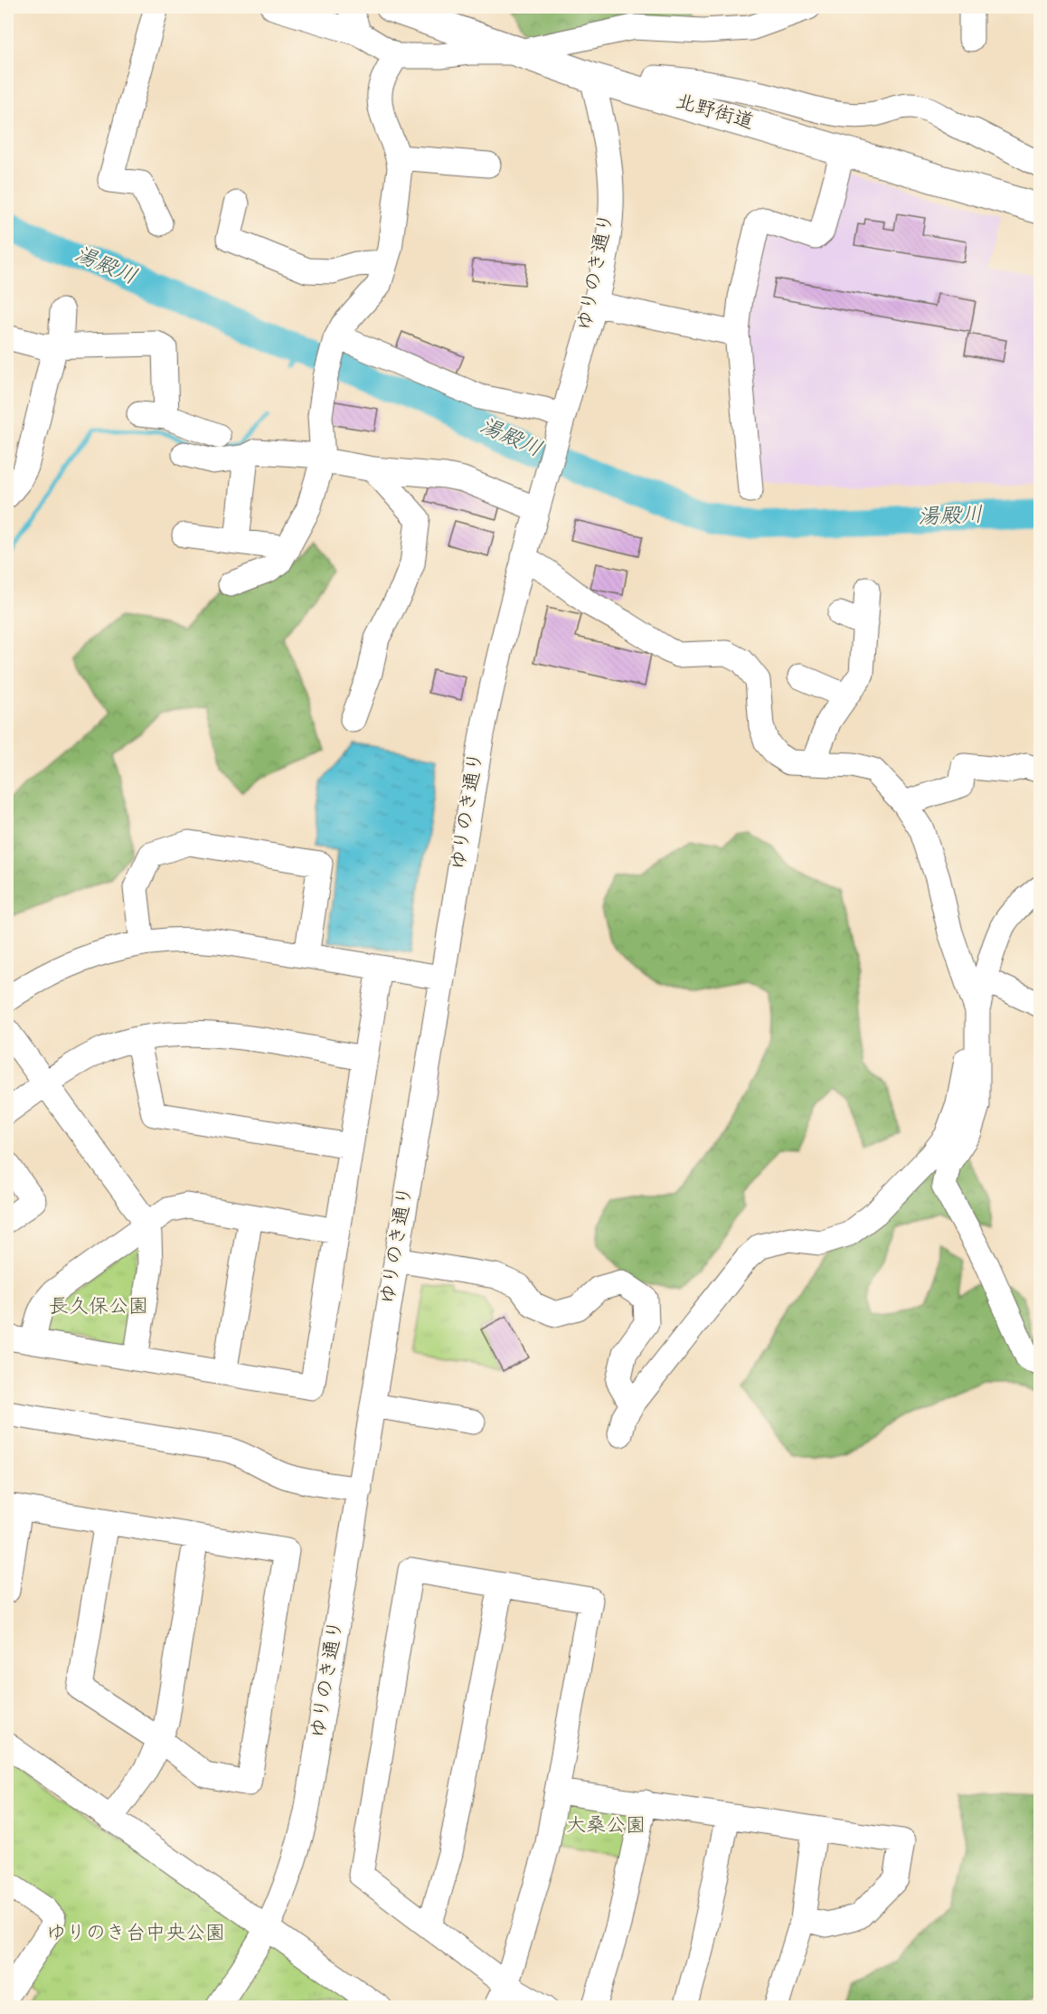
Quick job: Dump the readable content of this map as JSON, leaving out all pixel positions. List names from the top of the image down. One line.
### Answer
{"streets":{"main road":["北野街道"],"street":["ゆりのき通り"]},"crossings":[["北野街道","ゆりのき通り"]],"water":["湯殿川"],"parks":["長久保公園","大桑公園","ゆりのき台中央公園"]}
